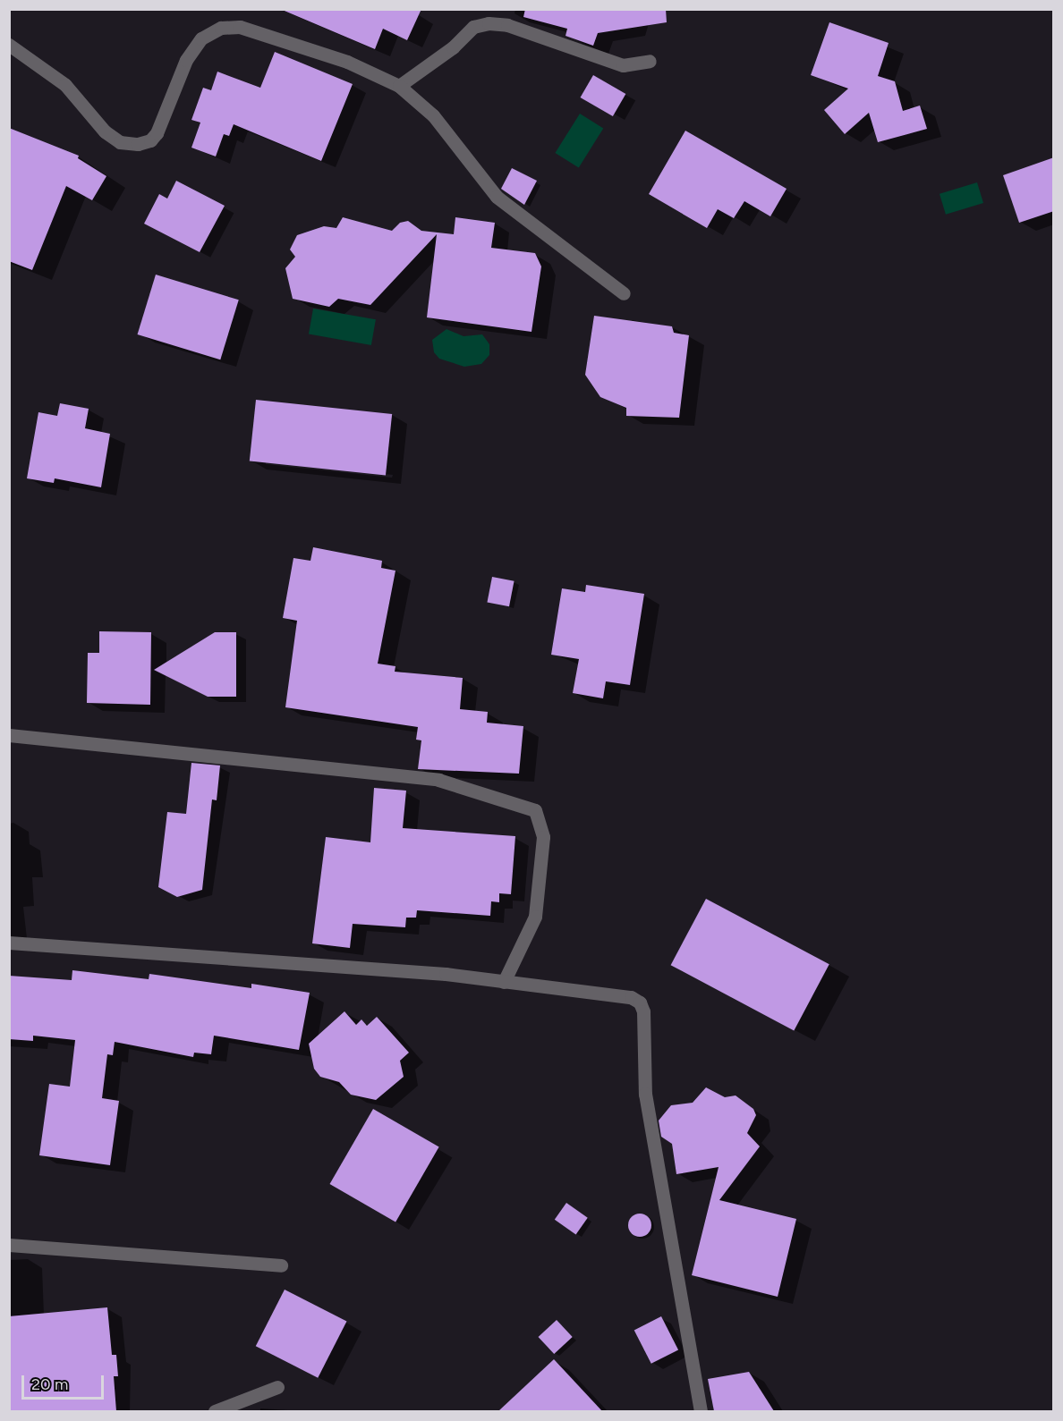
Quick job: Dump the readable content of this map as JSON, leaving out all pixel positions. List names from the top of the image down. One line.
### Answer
{"scale_bar":"20 m"}
